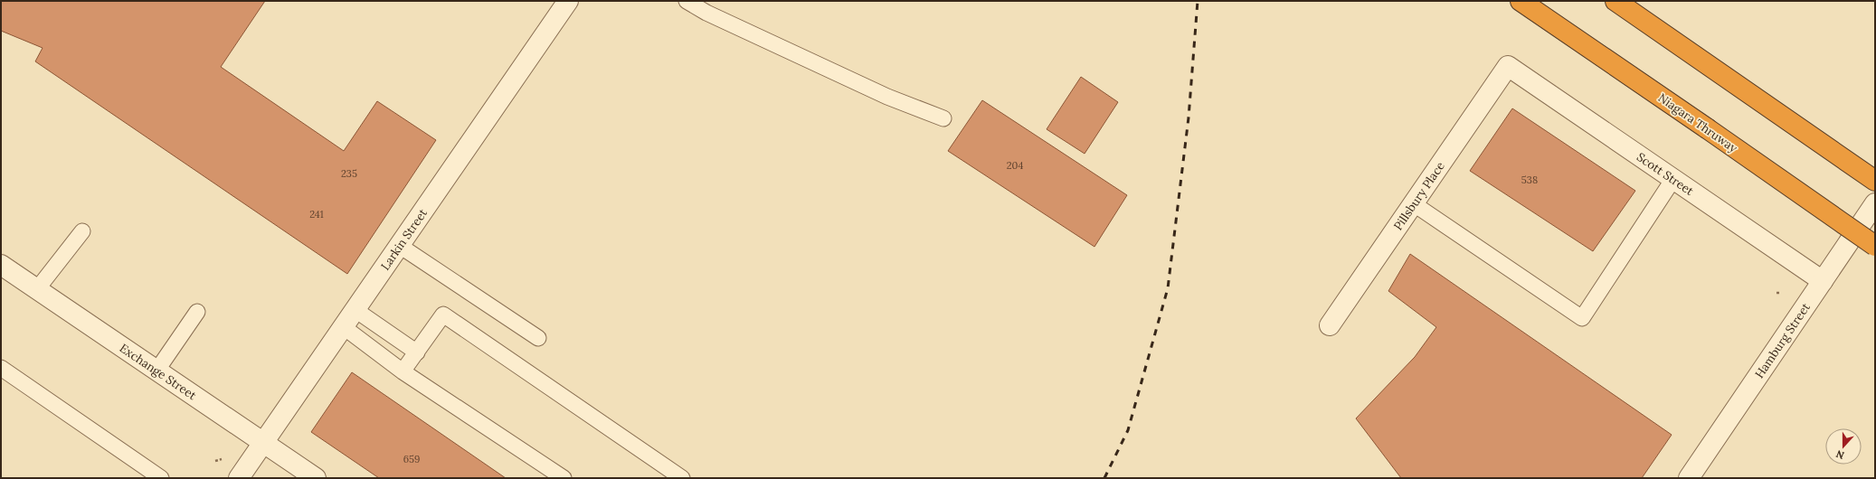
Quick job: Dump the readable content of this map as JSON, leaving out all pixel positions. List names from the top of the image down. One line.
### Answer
{"streets":{"highway":["Niagara Thruway"],"street":["Scott Street","Pillsbury Place","Larkin Street","Hamburg Street","Exchange Street"]},"crossings":[["Scott Street","Pillsbury Place"],["Scott Street","Hamburg Street"],["Larkin Street","Exchange Street"]],"house_numbers":["204","235","538","241","659"],"north":"bottom"}
